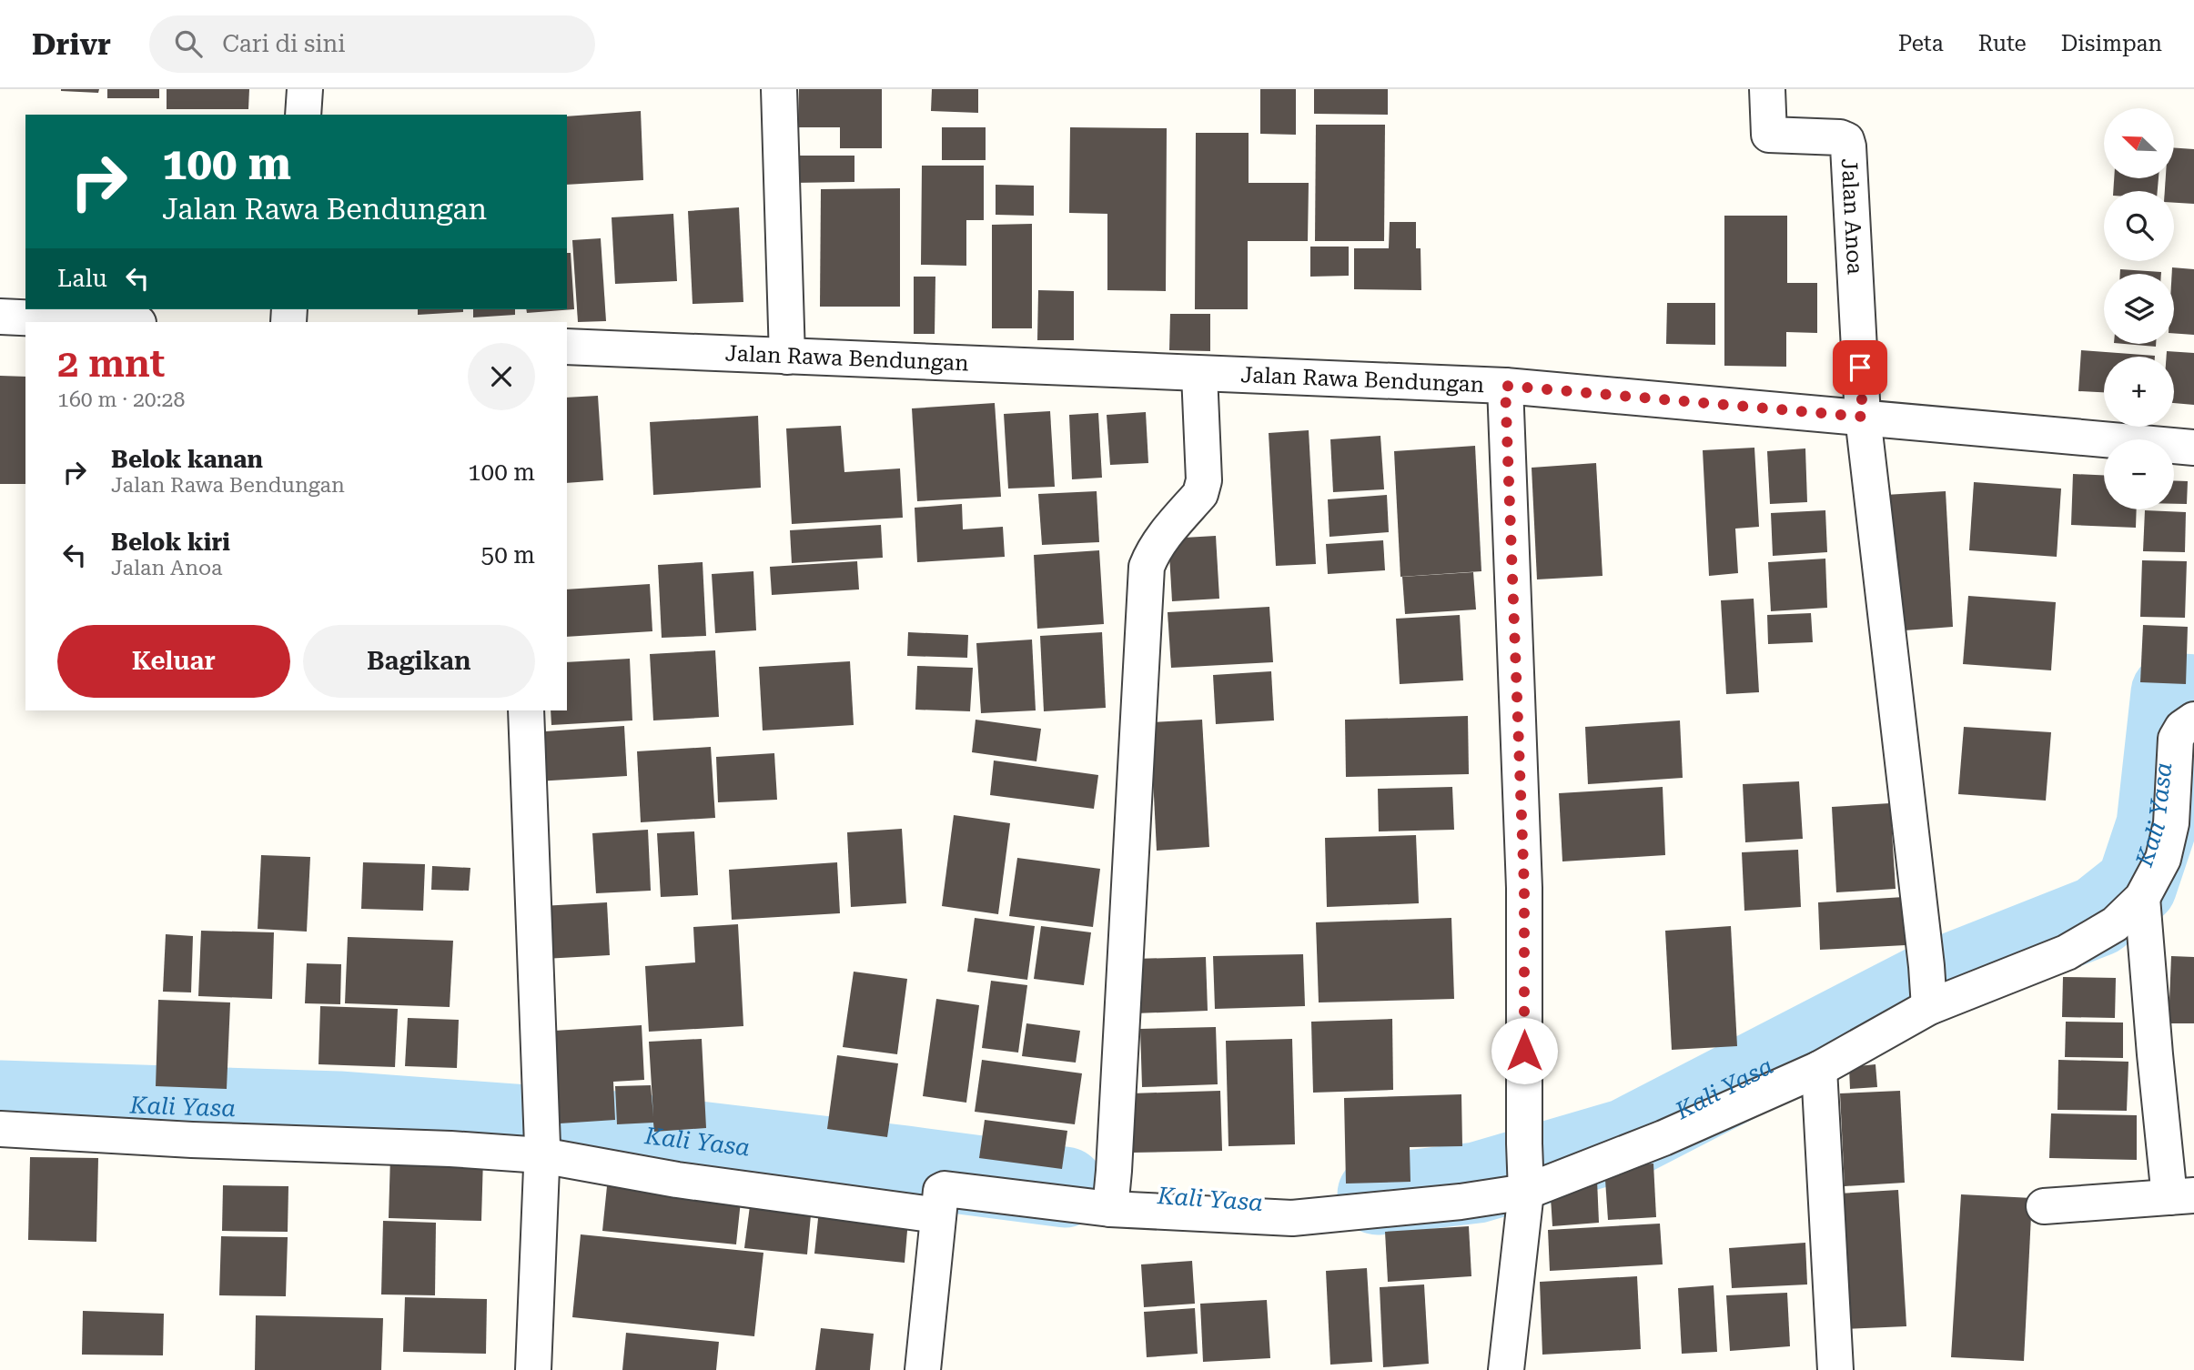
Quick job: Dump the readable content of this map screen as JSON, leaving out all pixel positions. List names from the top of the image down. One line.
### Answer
{"streets":{"street":["Jalan Anoa","Jalan Rawa Bendungan"]},"crossings":[["Jalan Anoa","Jalan Rawa Bendungan"]],"water":["Kali Yasa"],"north":"top left","page":{"header":"Drivr","search":"Cari di sini","nav":["Peta","Rute","Disimpan"],"map_buttons":["+","−"],"turn":["100 m","Jalan Rawa Bendungan"],"then":"Lalu","heading":["2 mnt","160 m · 20:28"],"list":[{"name":"Belok kanan","note":"Jalan Rawa Bendungan","value":"100 m"},{"name":"Belok kiri","note":"Jalan Anoa","value":"50 m"}],"buttons":["Keluar","Bagikan"]}}
